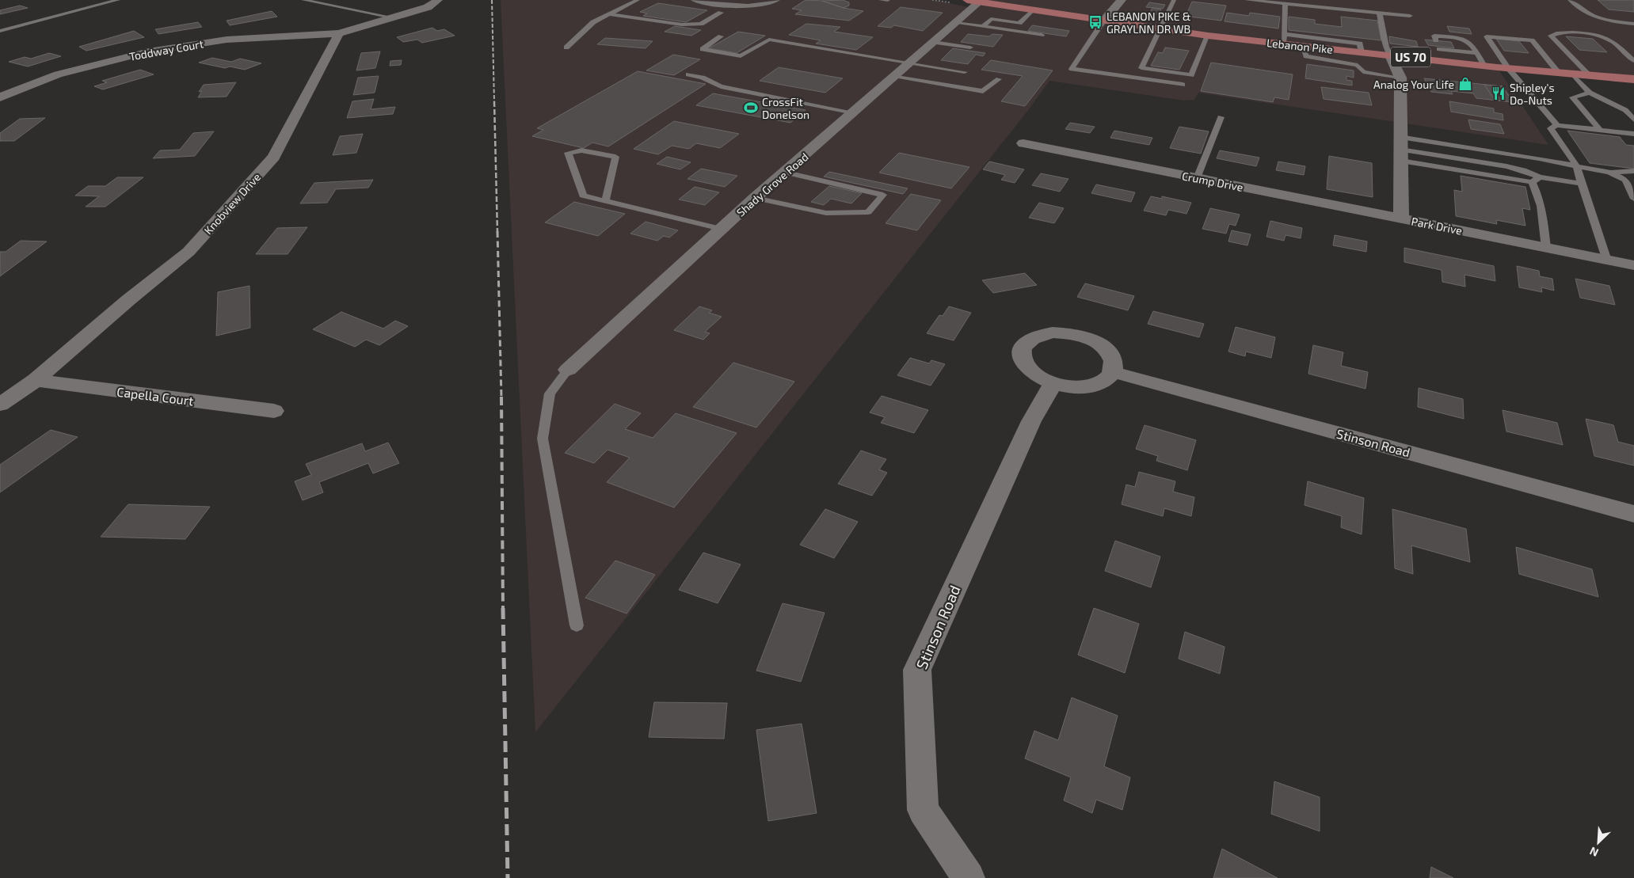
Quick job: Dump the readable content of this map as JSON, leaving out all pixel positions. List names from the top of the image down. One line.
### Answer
{"streets":{"main road":["Lebanon Pike","US 70"],"street":["Toddway Court","Crump Drive","Shady Grove Road","Knobview Drive","Park Drive","Capella Court","Stinson Road"]},"crossings":[["Lebanon Pike","Shady Grove Road"],["Lebanon Pike","Park Drive"],["Toddway Court","Knobview Drive"],["Crump Drive","Park Drive"],["Knobview Drive","Capella Court"]],"places":{"bus stop":["LEBANON PIKE & GRAYLNN DR WB"],"shop":["Analog Your Life"],"restaurant":["Shipley's Do-Nuts"],"sports":["CrossFit Donelson"]},"north":"bottom left"}
